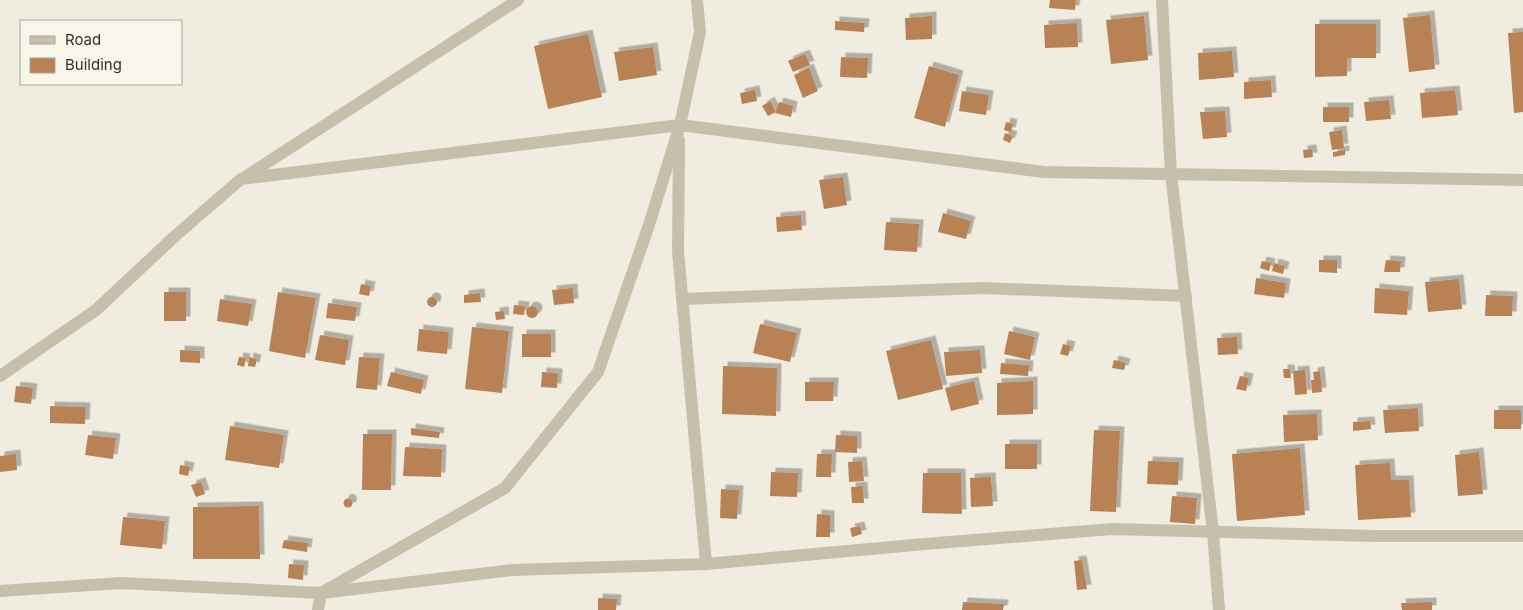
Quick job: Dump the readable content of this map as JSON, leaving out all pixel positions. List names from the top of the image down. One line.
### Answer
{"legend":["Road","Building"]}
